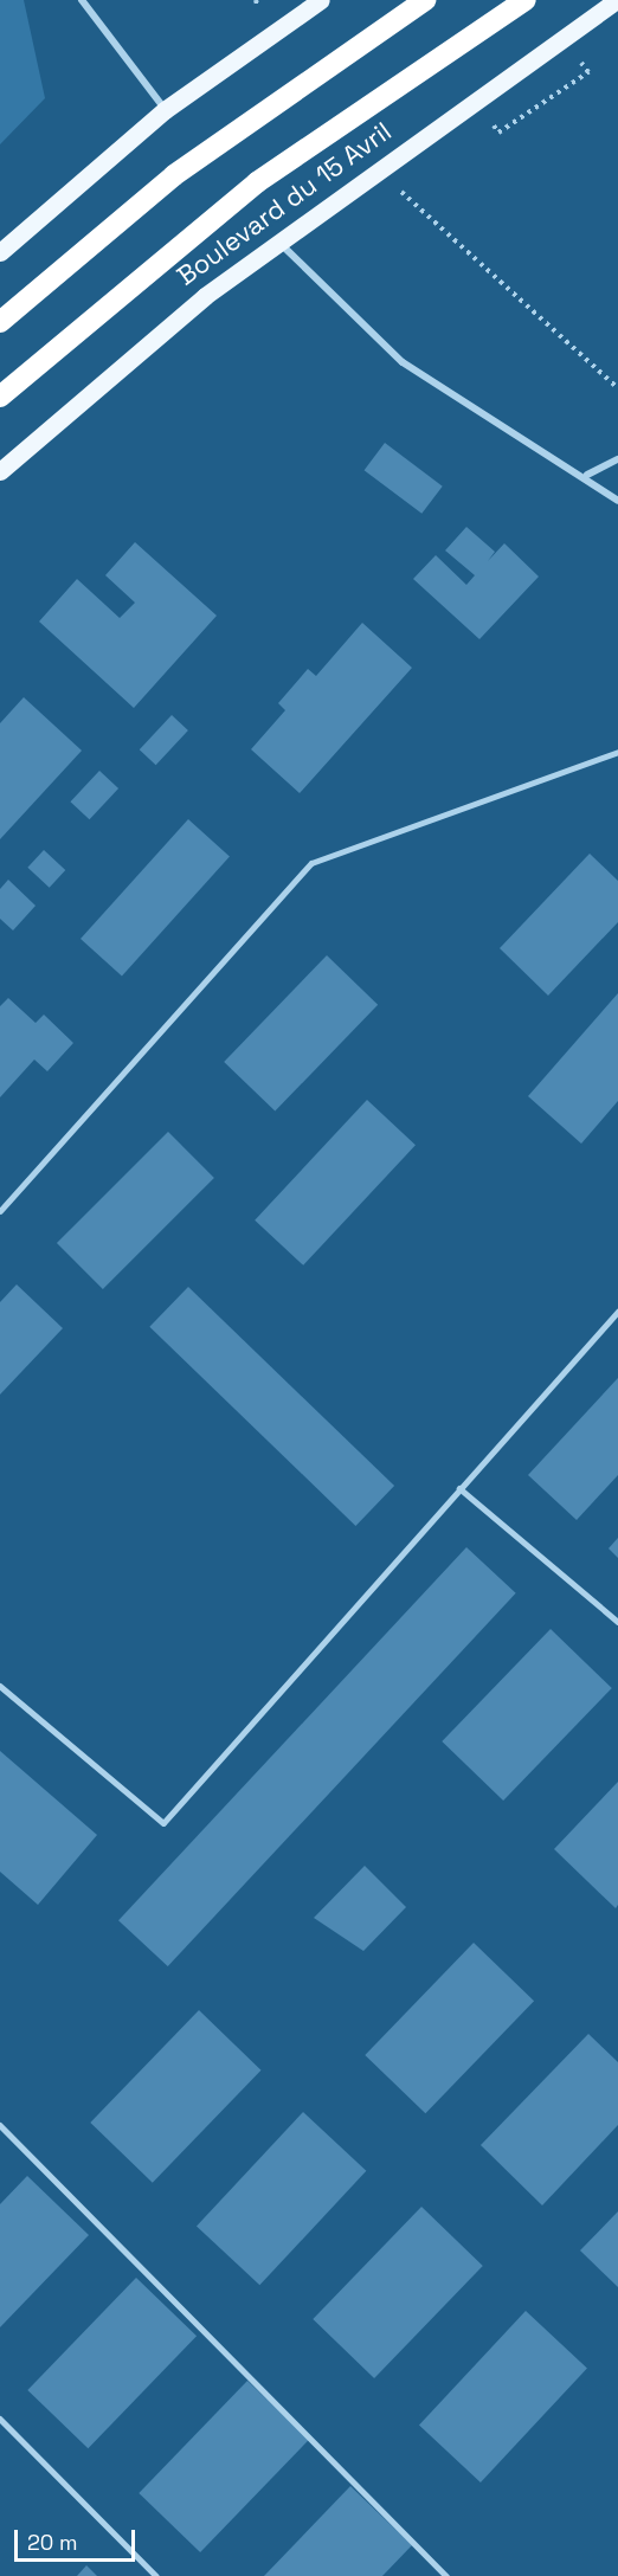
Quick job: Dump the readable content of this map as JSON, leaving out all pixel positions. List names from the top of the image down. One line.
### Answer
{"streets":{"highway":["Boulevard du 15 Avril"]},"scale_bar":"20 m"}
